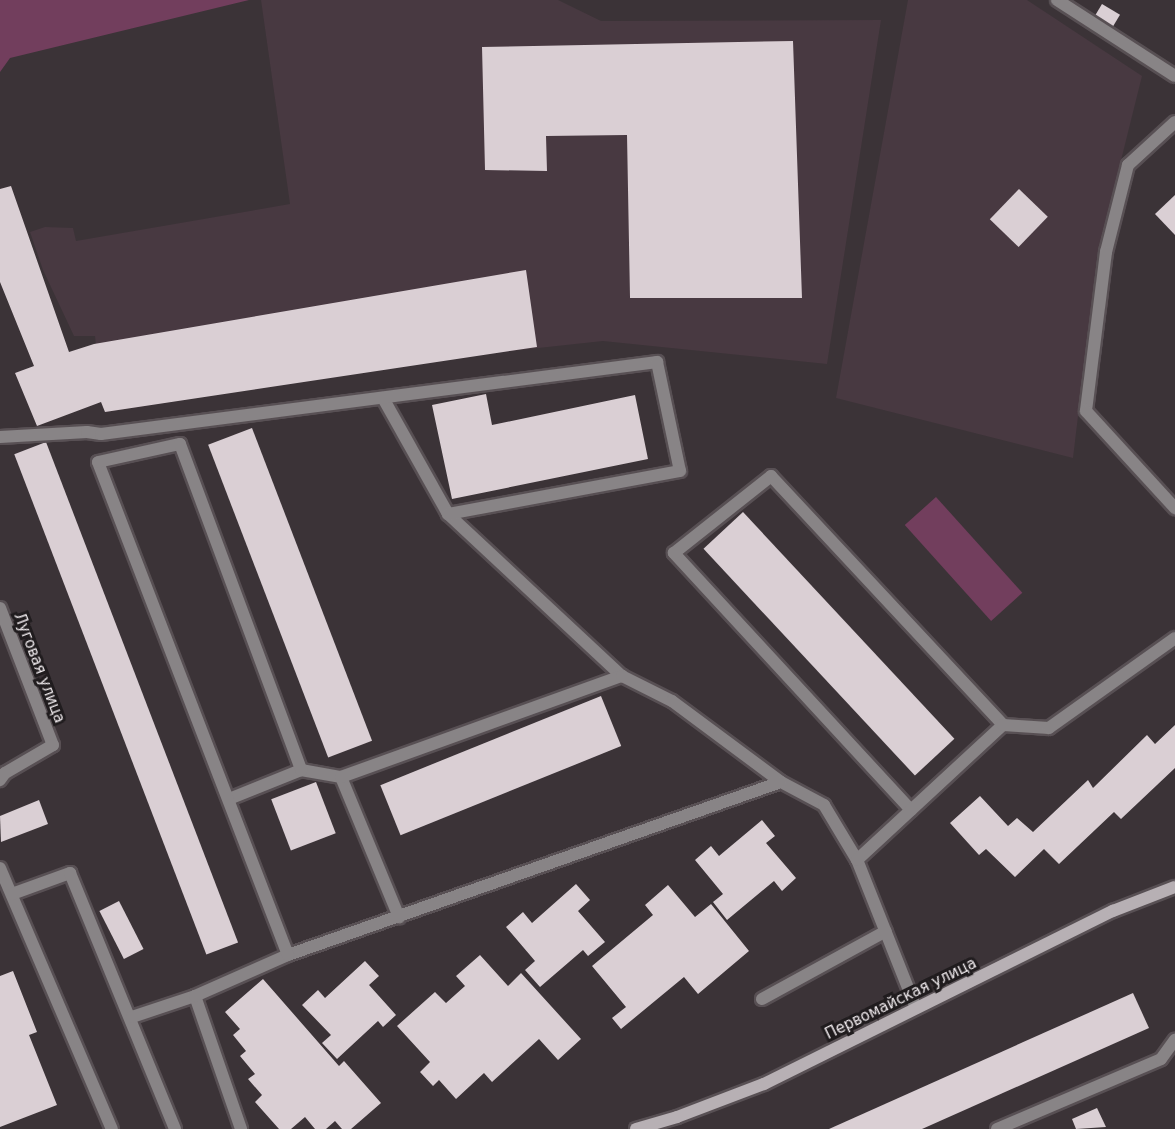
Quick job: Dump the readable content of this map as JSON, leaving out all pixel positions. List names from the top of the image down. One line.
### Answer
{"streets":{"main road":["Первомайская улица"],"street":["Луговая улица"]}}
